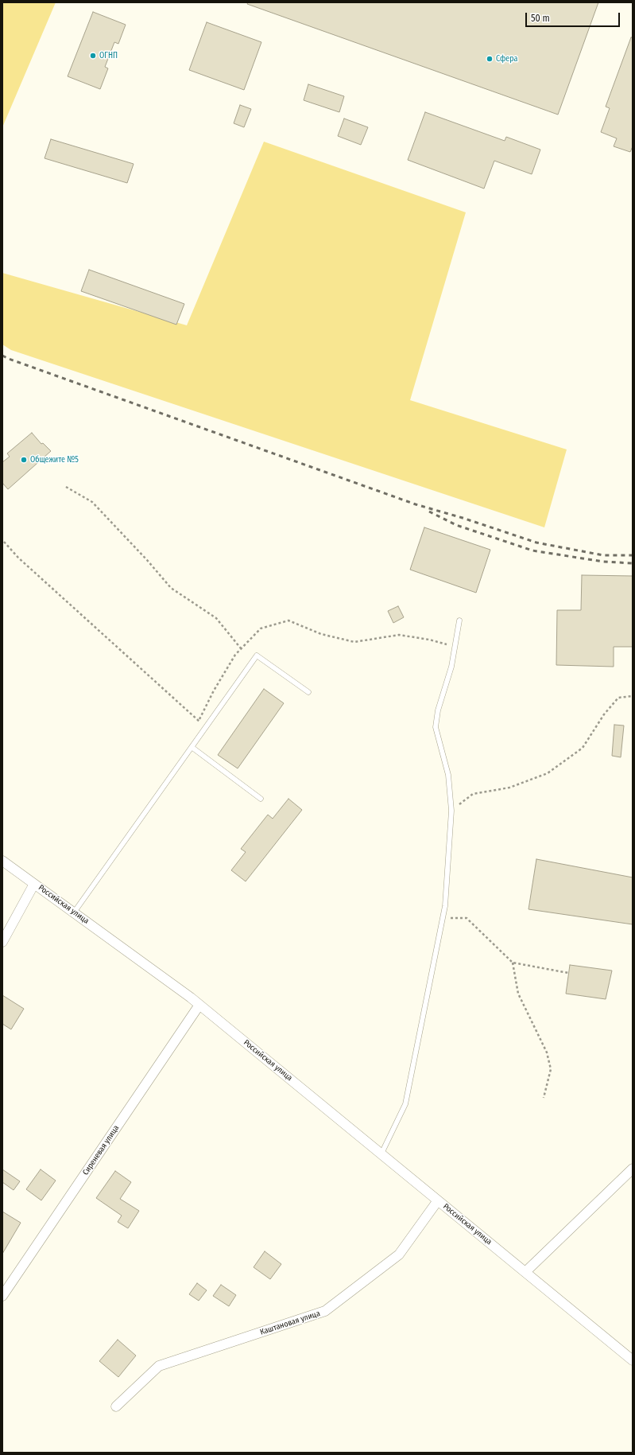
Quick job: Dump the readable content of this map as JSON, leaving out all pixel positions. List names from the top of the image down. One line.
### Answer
{"streets":{"street":["Российская улица","Сиреневая улица","Каштановая улица"]},"crossings":[["Российская улица","Сиреневая улица"],["Российская улица","Каштановая улица"]],"places":["ОГНП","Сфера","Общежите №5"],"scale_bar":"50 m"}
